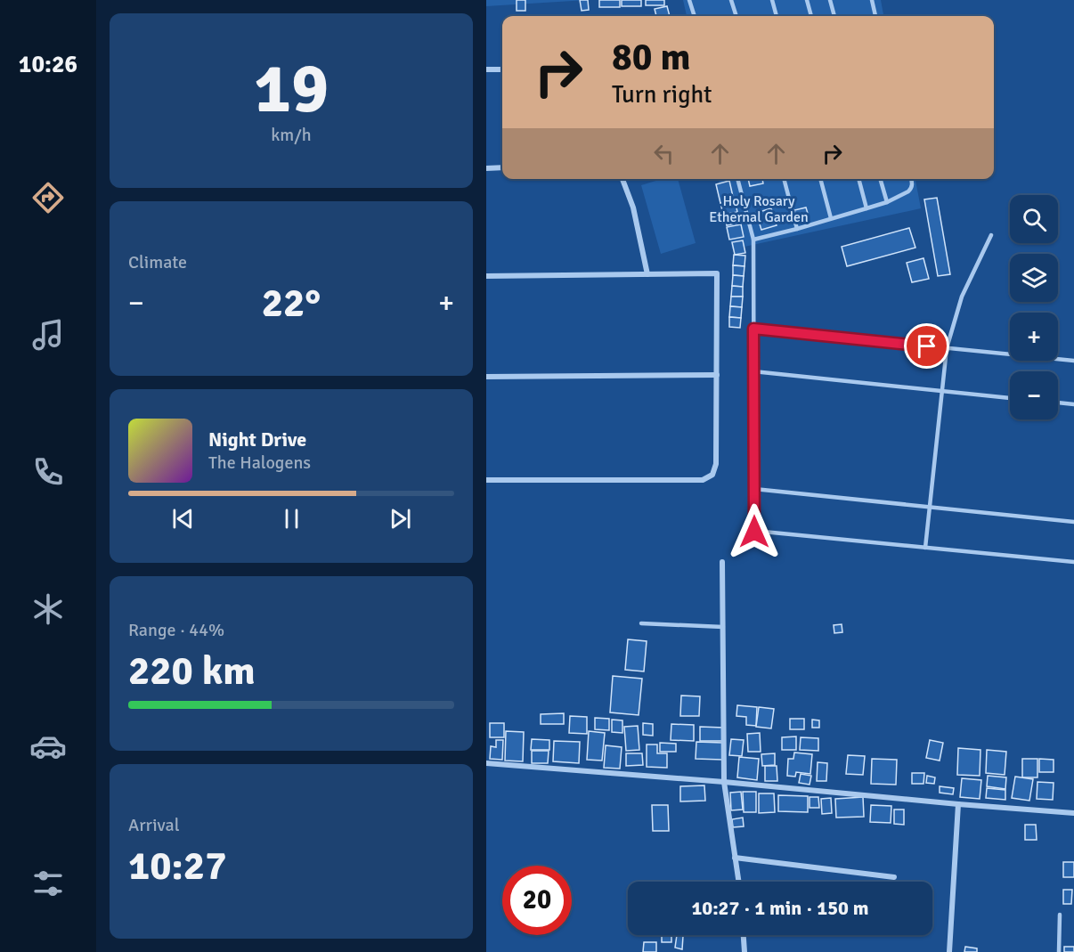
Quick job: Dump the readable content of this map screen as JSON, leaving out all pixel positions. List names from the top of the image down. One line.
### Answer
{"parks":["Holy Rosary Ethernal Garden"],"page":{"tabs":"10:26","tile":[["19","km/h"],"Climate",["Range · 44%","220 km"],["Arrival","10:27"]],"turn":["80 m","Turn right"],"map_buttons":["+","−"],"heat":["−","22°","+"],"song":["Night Drive","The Halogens"],"limit":"20","trip":"10:27 · 1 min · 150 m"}}
